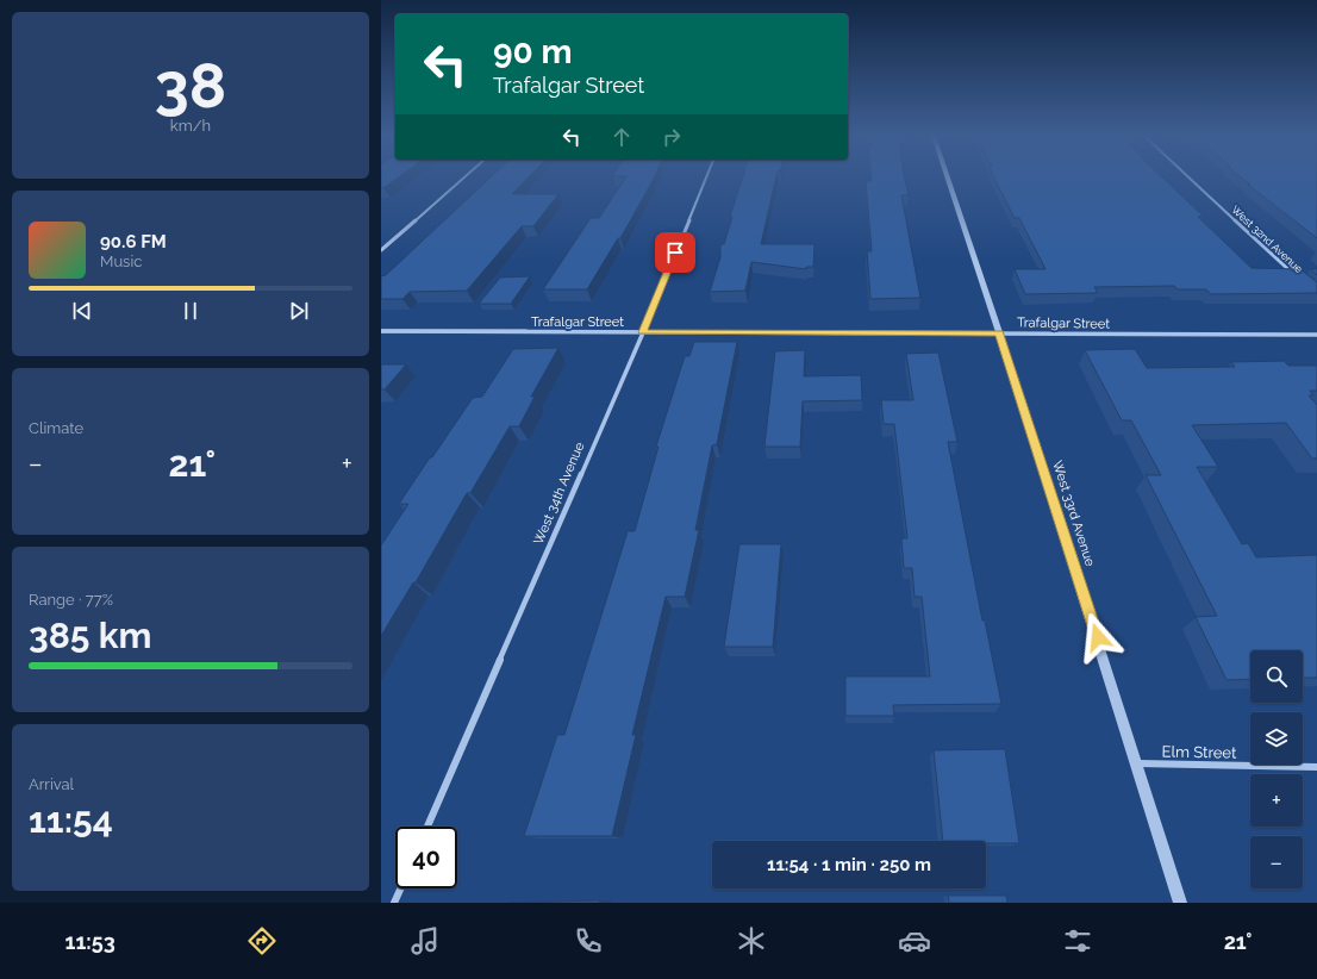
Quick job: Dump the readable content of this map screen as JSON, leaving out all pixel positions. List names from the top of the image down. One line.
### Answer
{"streets":{"street":["West 32nd Avenue","Trafalgar Street","West 34th Avenue","West 33rd Avenue","Elm Street"]},"crossings":[["Trafalgar Street","West 34th Avenue"],["Trafalgar Street","West 33rd Avenue"],["West 33rd Avenue","Elm Street"]],"page":{"tile":[["38","km/h"],"Climate",["Range · 77%","385 km"],["Arrival","11:54"]],"turn":["90 m","Trafalgar Street"],"song":["90.6 FM","Music"],"heat":["−","21°","+"],"map_buttons":["+","−"],"limit":"40","trip":"11:54 · 1 min · 250 m","tabs":["11:53","21°"]}}
